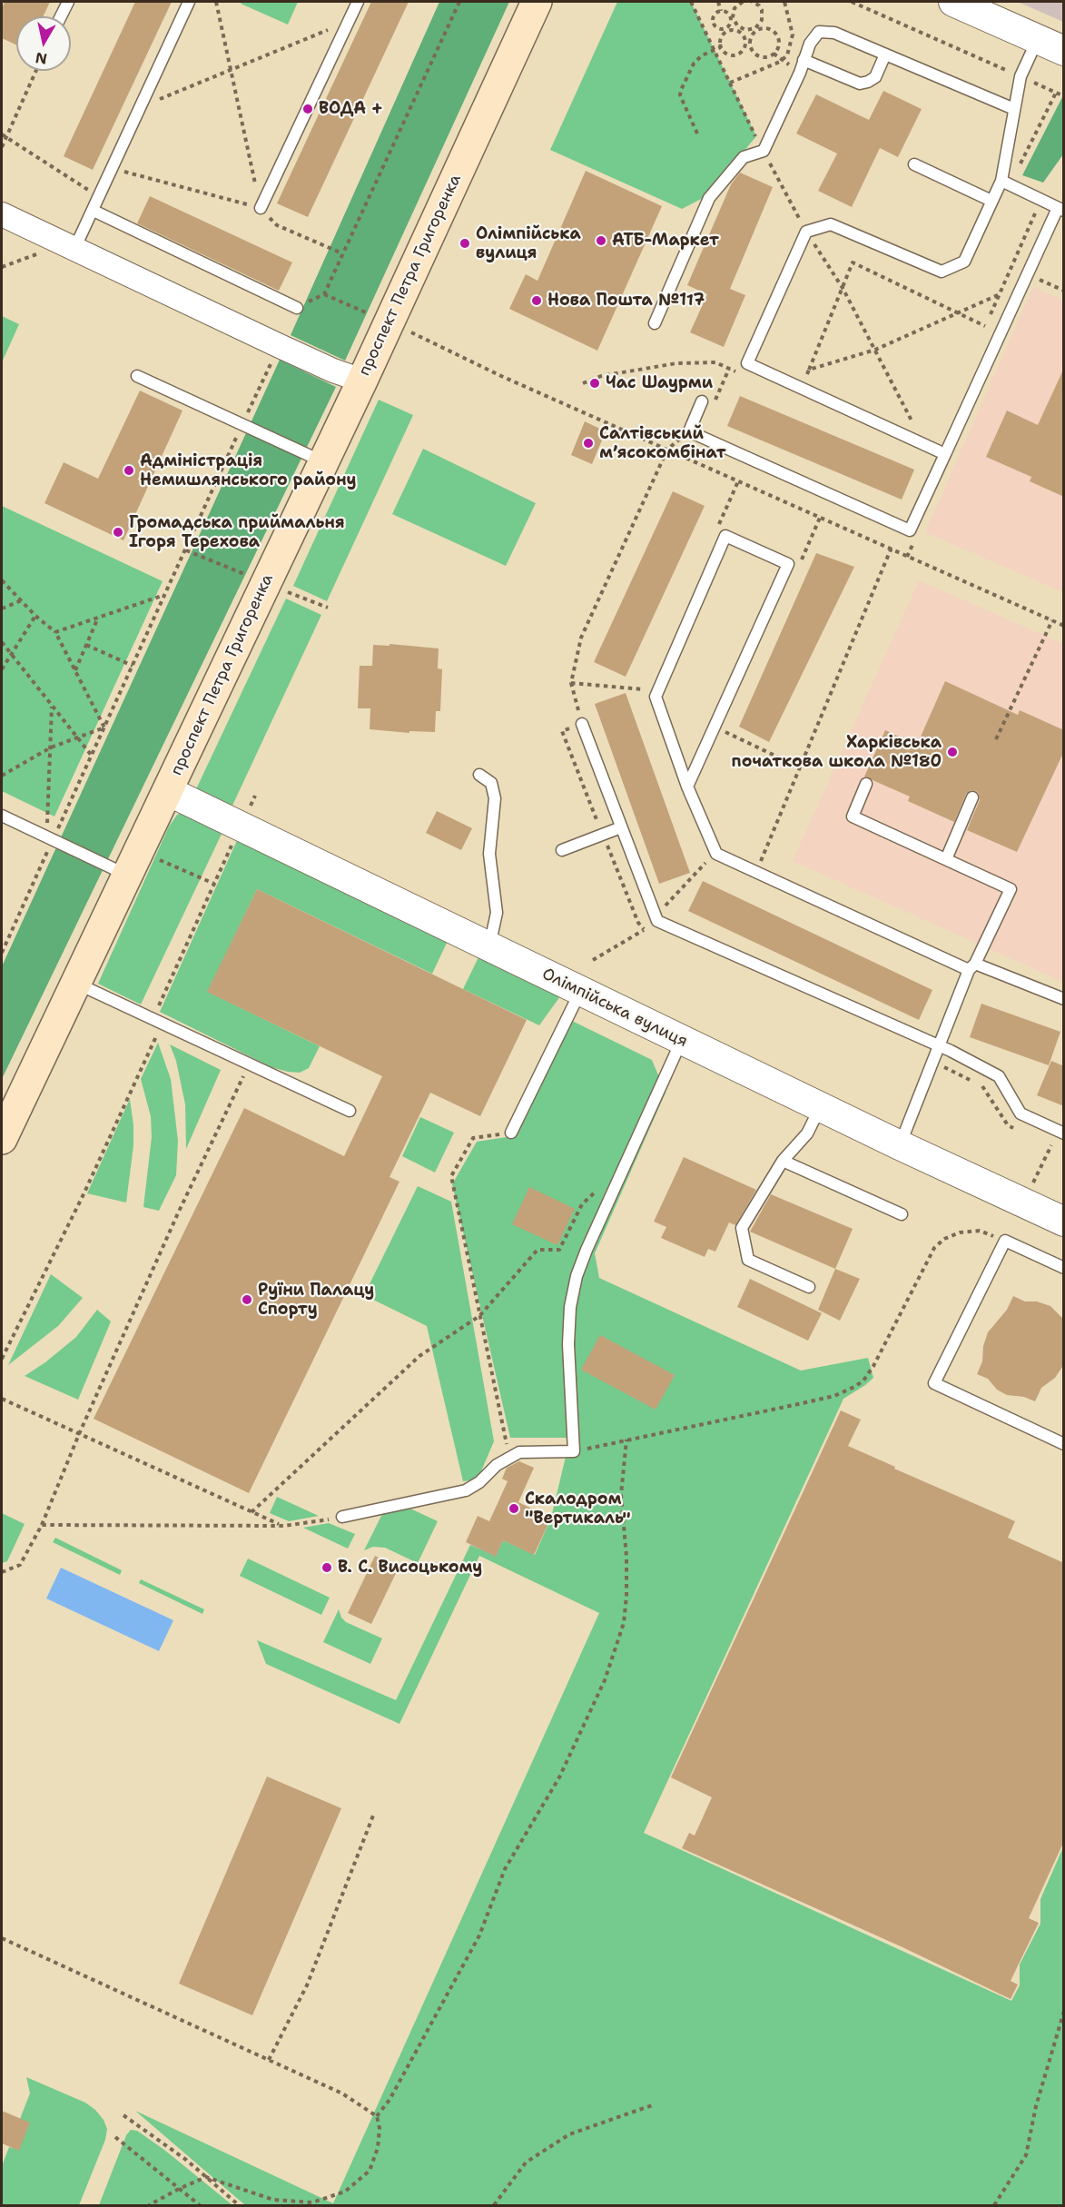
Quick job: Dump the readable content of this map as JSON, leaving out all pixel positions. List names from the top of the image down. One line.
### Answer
{"streets":{"main road":["проспект Петра Григоренка"],"street":["Олімпійська вулиця"]},"crossings":[["проспект Петра Григоренка","Олімпійська вулиця"]],"places":["ВОДА +","АТБ-Маркет","Олімпійська вулиця","Нова Пошта №117","Час Шаурми","Салтівський мʼясокомбінат","Адміністрація Немишлянського району","Громадська приймальня Ігоря Терехова","Харківська початкова школа №180","Руїни Палацу Спорту","Скалодром \"Вертикаль\"","В. С. Висоцькому"],"north":"bottom"}
